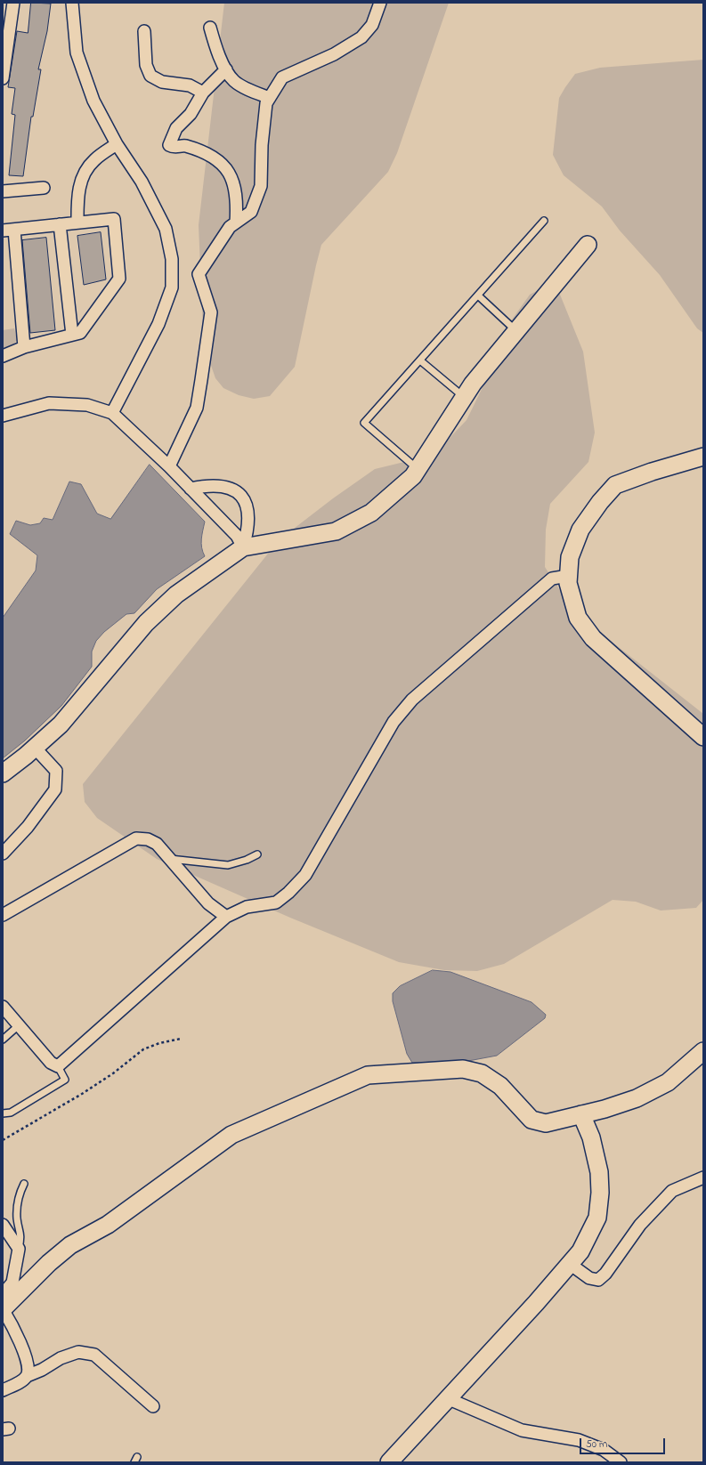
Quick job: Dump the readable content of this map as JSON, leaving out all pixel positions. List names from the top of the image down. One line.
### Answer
{"scale_bar":"50 m"}
